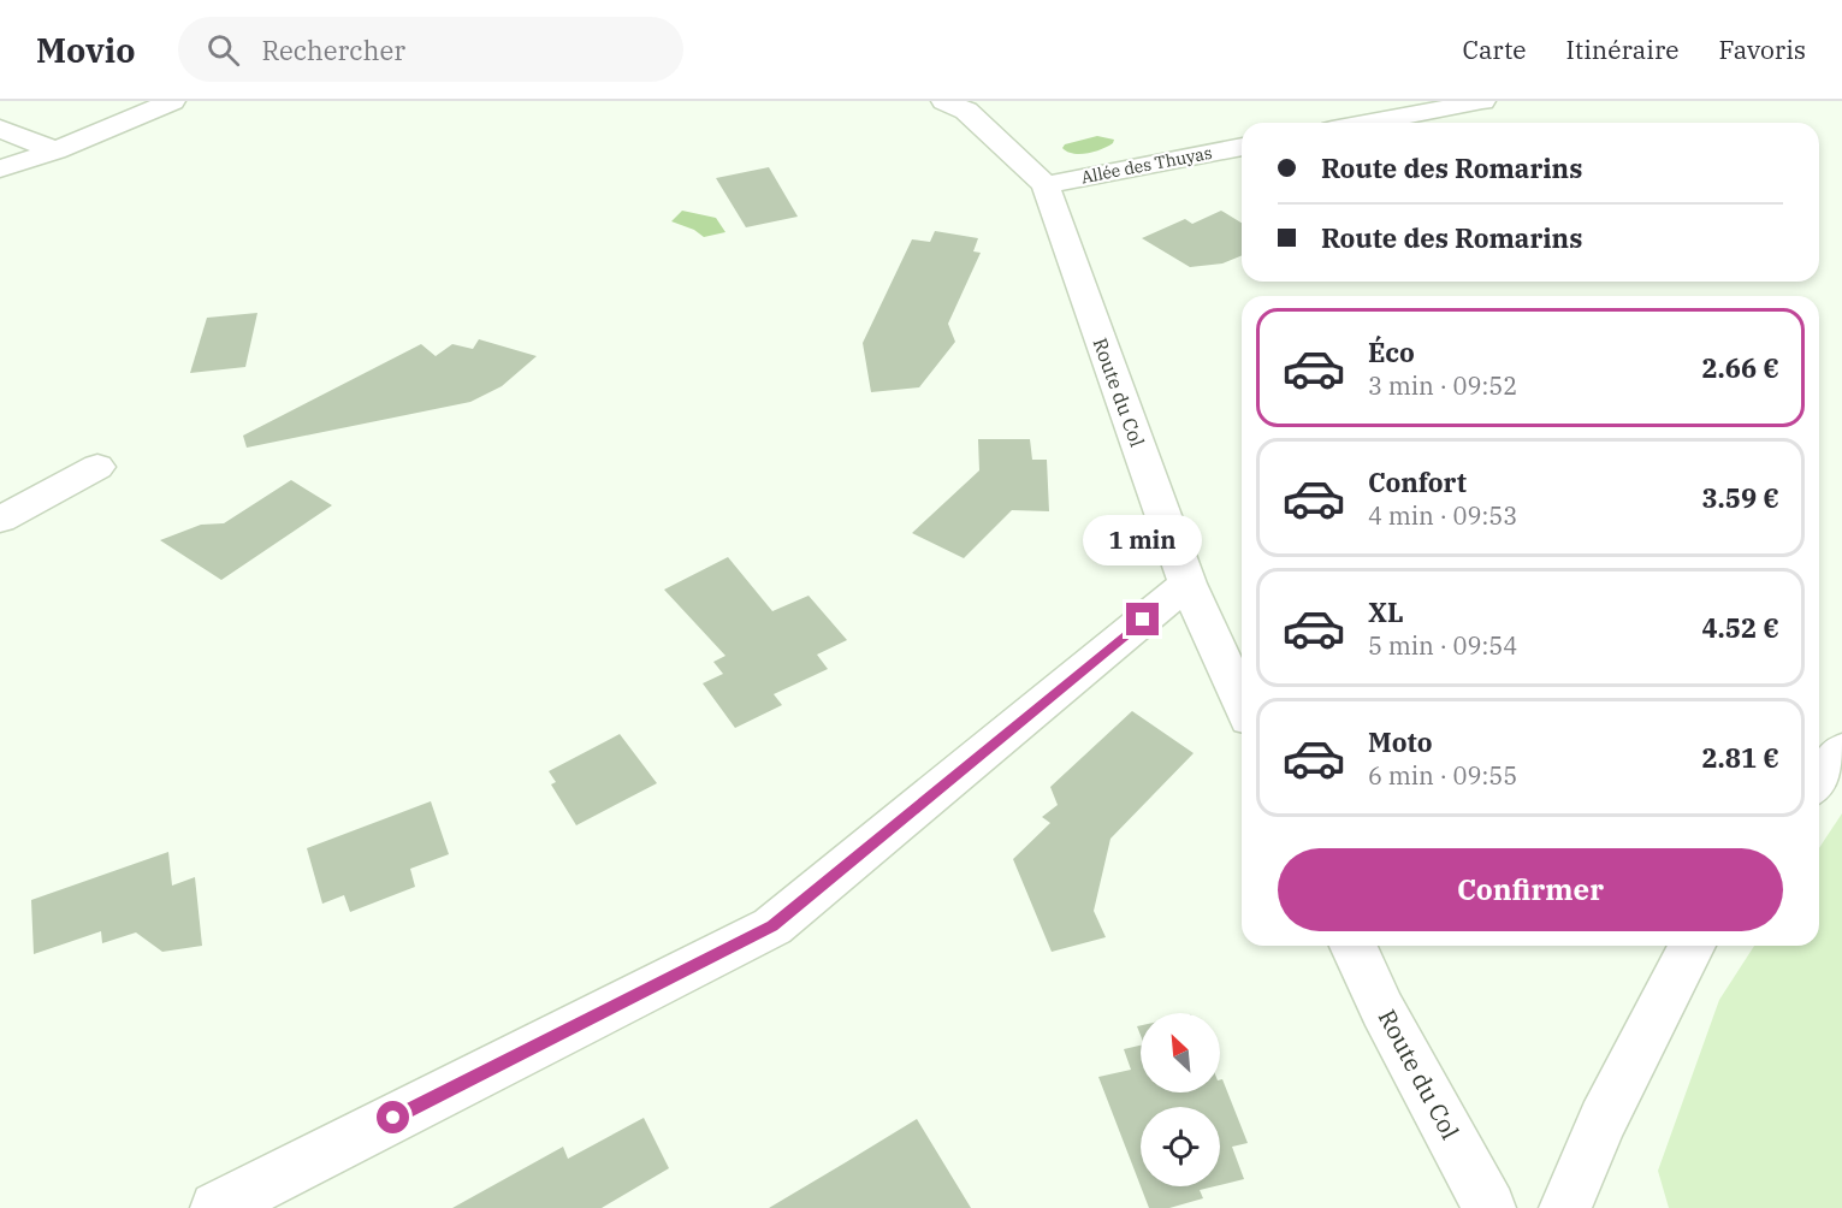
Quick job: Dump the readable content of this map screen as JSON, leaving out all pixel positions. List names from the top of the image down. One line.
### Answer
{"streets":{"street":["Allée des Thuyas","Route du Col"]},"crossings":[["Allée des Thuyas","Route du Col"]],"north":"top left","page":{"header":"Movio","search":"Rechercher","nav":["Carte","Itinéraire","Favoris"],"banner":["Route des Romarins","Route des Romarins"],"list":[{"name":"Éco","note":"3 min · 09:52","value":"2.66 €"},{"name":"Confort","note":"4 min · 09:53","value":"3.59 €"},{"name":"XL","note":"5 min · 09:54","value":"4.52 €"},{"name":"Moto","note":"6 min · 09:55","value":"2.81 €"}],"bubble":"1 min","buttons":"Confirmer"}}
